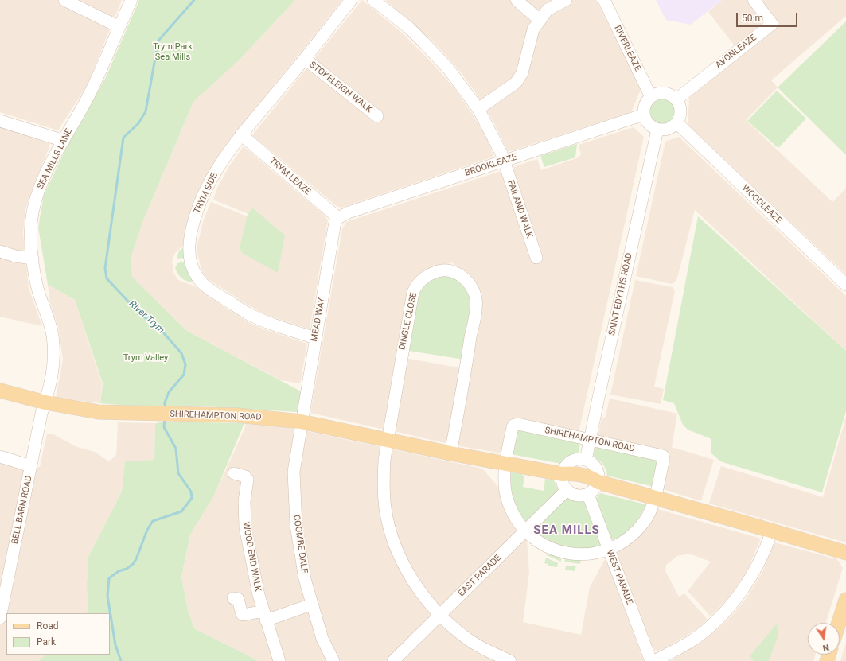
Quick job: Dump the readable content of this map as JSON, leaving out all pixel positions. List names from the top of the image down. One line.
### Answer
{"streets":{"main road":["SHIREHAMPTON ROAD"],"street":["RIVERLEAZE","AVONLEAZE","STOKELEIGH WALK","SEA MILLS LANE","BROOKLEAZE","TRYM LEAZE","TRYM SIDE","WOODLEAZE","FAILAND WALK","SAINT EDYTHS ROAD","MEAD WAY","DINGLE CLOSE","BELL BARN ROAD","COOMBE DALE","WOOD END WALK","EAST PARADE","WEST PARADE"]},"crossings":[["RIVERLEAZE","AVONLEAZE"],["RIVERLEAZE","BROOKLEAZE"],["RIVERLEAZE","WOODLEAZE"],["RIVERLEAZE","SAINT EDYTHS ROAD"],["AVONLEAZE","BROOKLEAZE"],["AVONLEAZE","WOODLEAZE"],["AVONLEAZE","SAINT EDYTHS ROAD"],["STOKELEIGH WALK","TRYM SIDE"],["SEA MILLS LANE","SHIREHAMPTON ROAD"],["SEA MILLS LANE","BELL BARN ROAD"],["BROOKLEAZE","TRYM LEAZE"],["BROOKLEAZE","WOODLEAZE"],["BROOKLEAZE","FAILAND WALK"],["BROOKLEAZE","SAINT EDYTHS ROAD"],["BROOKLEAZE","MEAD WAY"],["TRYM LEAZE","TRYM SIDE"],["TRYM LEAZE","MEAD WAY"],["TRYM SIDE","MEAD WAY"],["WOODLEAZE","SAINT EDYTHS ROAD"],["SAINT EDYTHS ROAD","SHIREHAMPTON ROAD"],["MEAD WAY","SHIREHAMPTON ROAD"],["MEAD WAY","COOMBE DALE"],["DINGLE CLOSE","SHIREHAMPTON ROAD"],["DINGLE CLOSE","EAST PARADE"],["SHIREHAMPTON ROAD","BELL BARN ROAD"],["SHIREHAMPTON ROAD","COOMBE DALE"],["SHIREHAMPTON ROAD","EAST PARADE"],["SHIREHAMPTON ROAD","WEST PARADE"]],"districts":["SEA MILLS"],"water":["River Trym"],"parks":["Trym Park Sea Mills","Trym Valley"],"legend":["Road","Park"],"scale_bar":"50 m","north":"bottom"}
